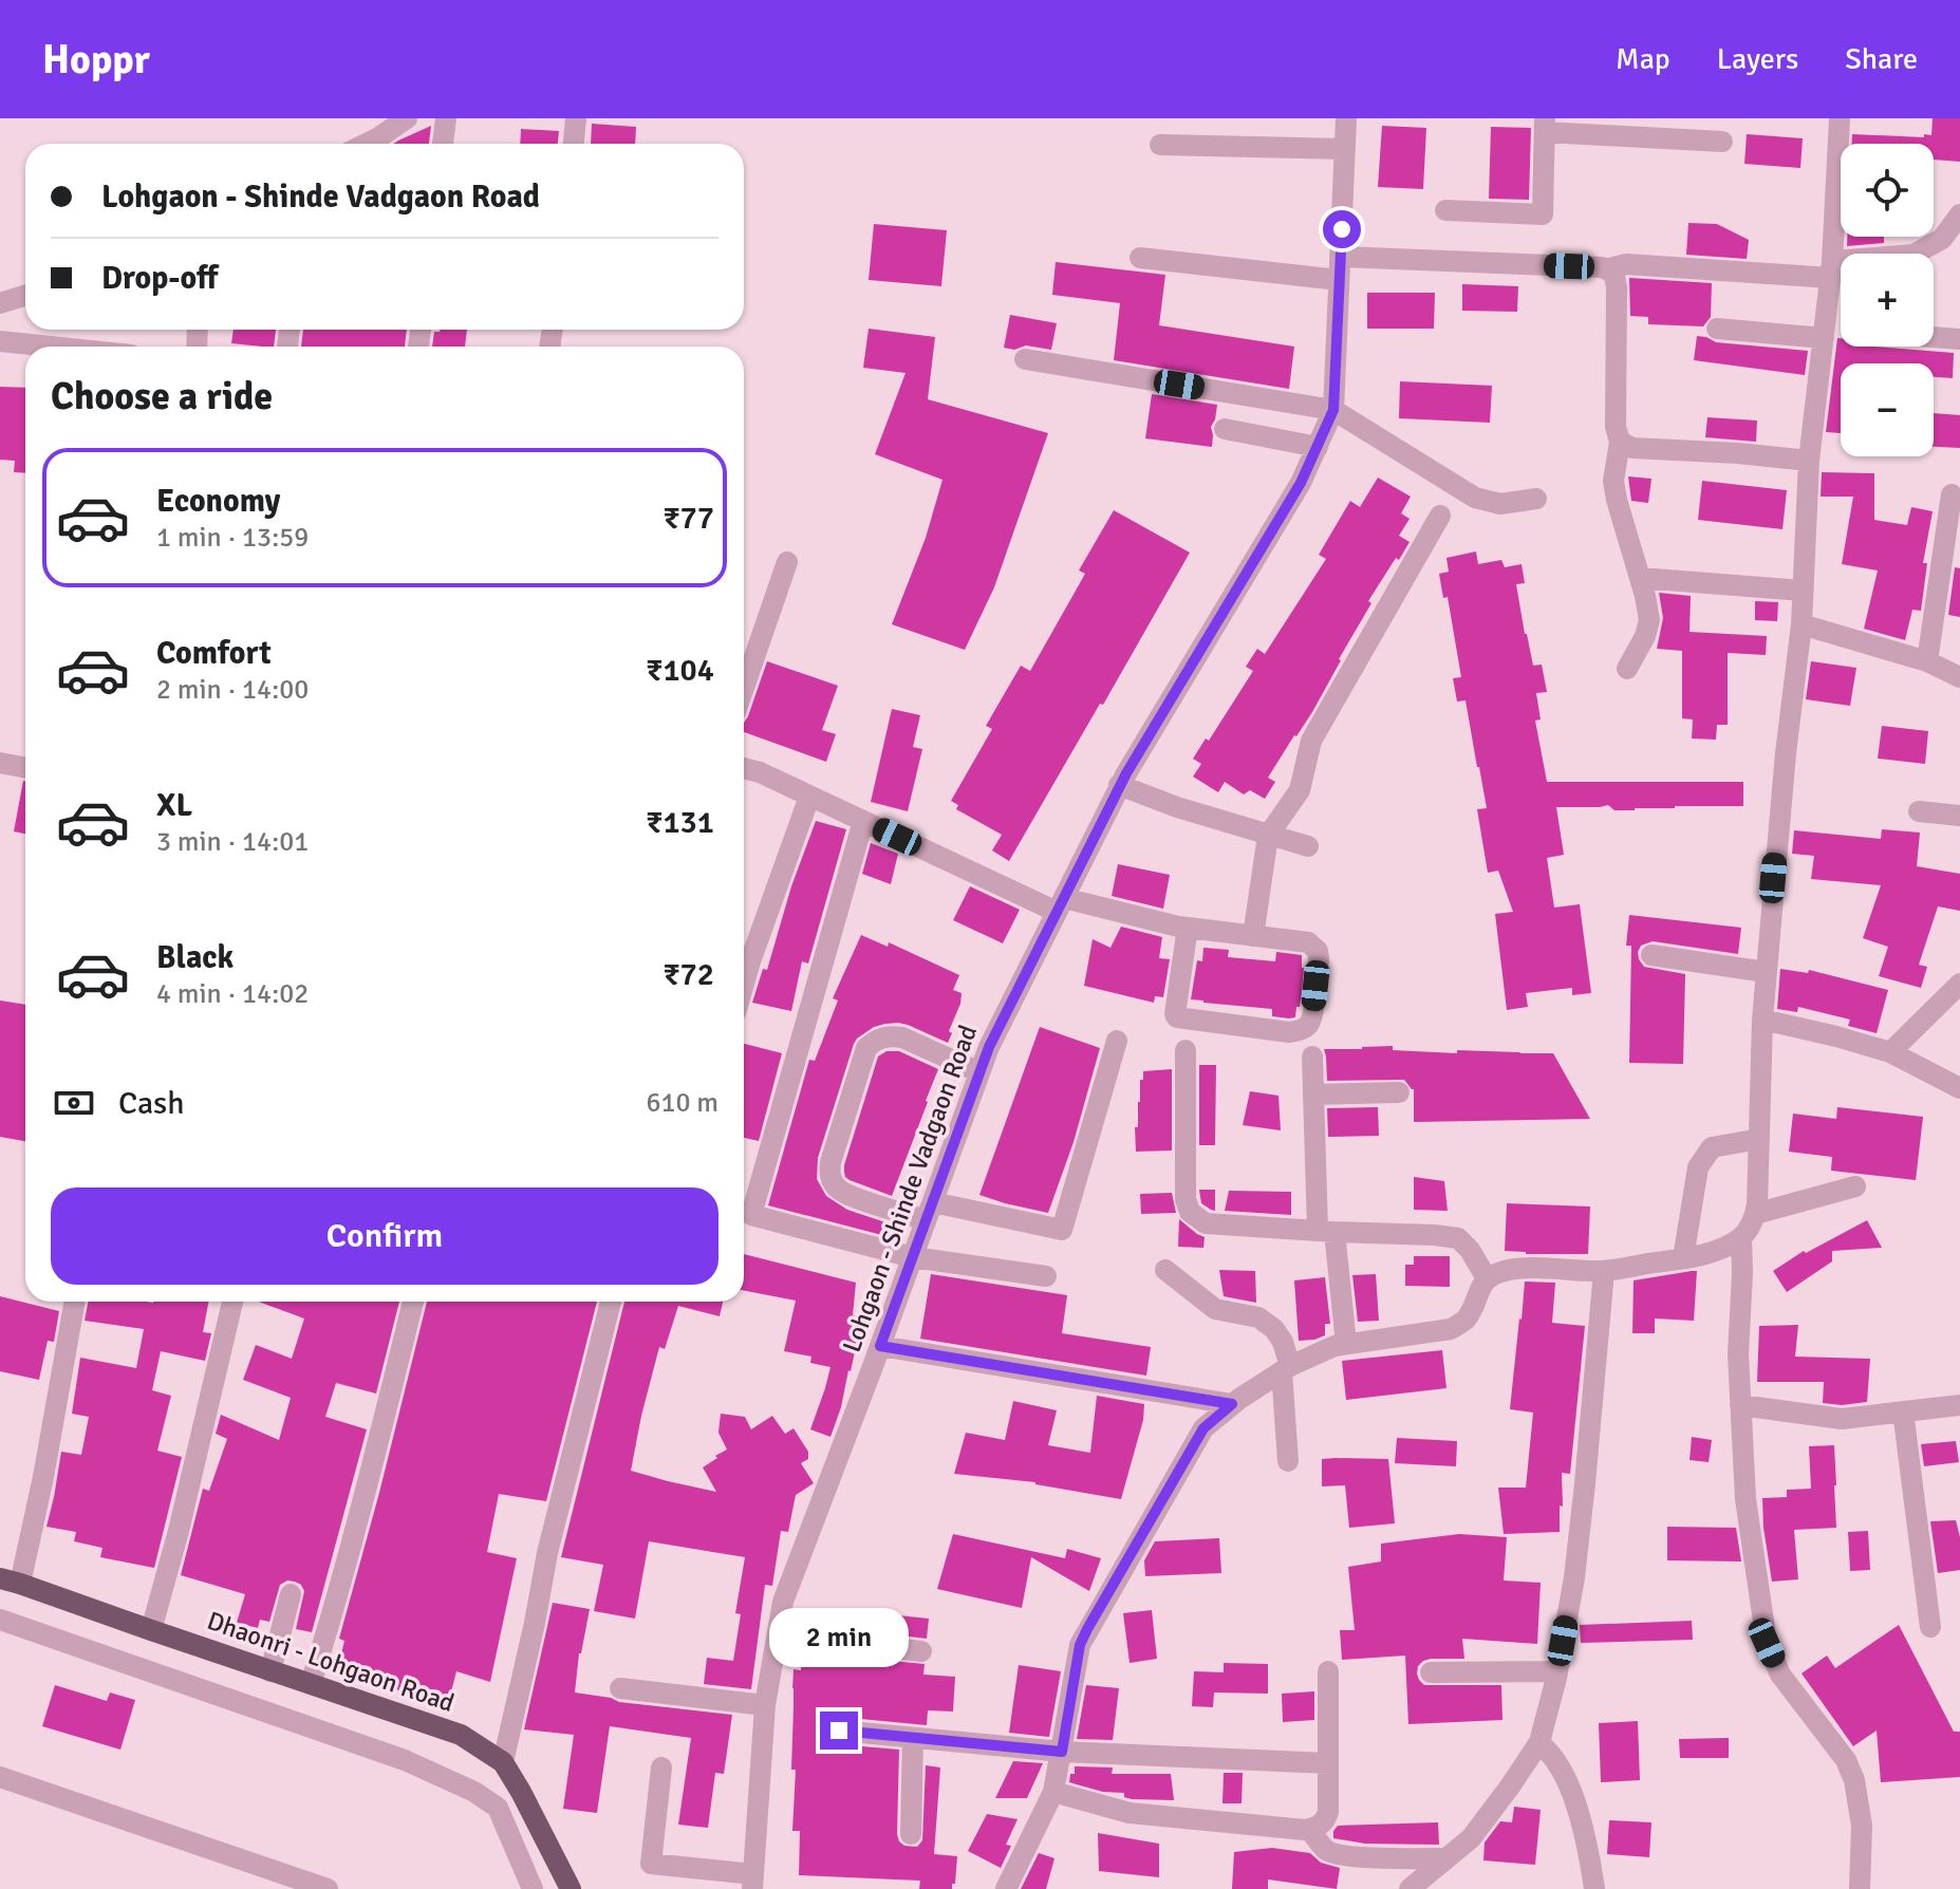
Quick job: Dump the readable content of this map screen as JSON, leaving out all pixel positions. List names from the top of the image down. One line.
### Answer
{"streets":{"main road":["Dhaonri - Lohgaon Road"],"street":["Lohgaon - Shinde Vadgaon Road"]},"page":{"header":"Hoppr","nav":["Map","Layers","Share"],"map_buttons":["+","−"],"banner":["Lohgaon - Shinde Vadgaon Road","Drop-off"],"heading":"Choose a ride","list":[{"name":"Economy","note":"1 min · 13:59","value":"₹77"},{"name":"Comfort","note":"2 min · 14:00","value":"₹104"},{"name":"XL","note":"3 min · 14:01","value":"₹131"},{"name":"Black","note":"4 min · 14:02","value":"₹72"}],"pay":["Cash","610 m"],"buttons":"Confirm","bubble":"2 min"}}
